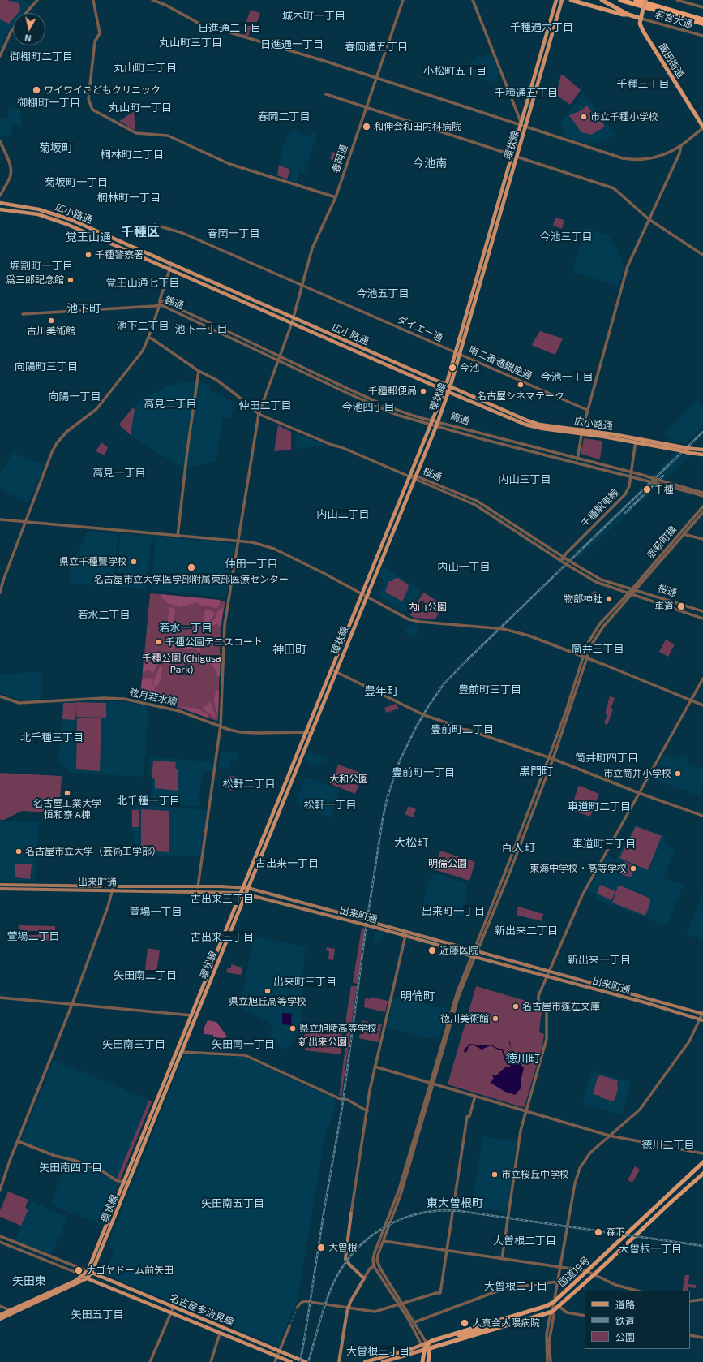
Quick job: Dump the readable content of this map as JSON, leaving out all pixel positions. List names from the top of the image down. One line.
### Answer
{"streets":{"highway":["飯田街道","国道19号"],"main road":["環状線","広小路通","出来町通","名古屋多治見線"],"street":["若宮大通","春岡通","錦通","ダイエー通","南二番通銀座通","桜通","千種駅東線","赤萩町線","弦月若水線"]},"crossings":[["若宮大通","飯田街道"],["環状線","広小路通"],["環状線","錦通"],["環状線","ダイエー通"],["環状線","南二番通銀座通"],["環状線","桜通"],["環状線","弦月若水線"],["環状線","出来町通"],["環状線","名古屋多治見線"],["春岡通","広小路通"],["春岡通","錦通"],["春岡通","ダイエー通"],["春岡通","弦月若水線"],["春岡通","出来町通"],["広小路通","千種駅東線"],["錦通","千種駅東線"],["ダイエー通","南二番通銀座通"],["桜通","千種駅東線"],["桜通","赤萩町線"]],"districts":["城木町一丁目","千種通六丁目","日進通二丁目","丸山町三丁目","日進通一丁目","春岡通五丁目","御棚町二丁目","丸山町二丁目","小松町五丁目","千種三丁目","千種通五丁目","御棚町一丁目","丸山町一丁目","春岡二丁目","菊坂町","桐林町二丁目","今池南","菊坂町一丁目","桐林町一丁目","千種区","春岡一丁目","覚王山通","今池三丁目","堀割町一丁目","覚王山通七丁目","今池五丁目","池下町","池下二丁目","池下一丁目","向陽町三丁目","今池一丁目","向陽一丁目","高見二丁目","仲田二丁目","今池四丁目","高見一丁目","内山三丁目","内山二丁目","仲田一丁目","内山一丁目","若水二丁目","若水一丁目","神田町","筒井三丁目","豊前町三丁目","豊年町","豊前町二丁目","北千種三丁目","筒井町四丁目","黒門町","豊前町一丁目","松軒二丁目","北千種一丁目","松軒一丁目","車道町二丁目","大松町","車道町三丁目","百人町","古出来一丁目","古出来三丁目","出来町一丁目","萱場一丁目","新出来二丁目","萱場二丁目","古出来三丁目","新出来一丁目","矢田南二丁目","出来町三丁目","明倫町","矢田南三丁目","矢田南一丁目","徳川町","徳川二丁目","矢田南四丁目","東大曽根町","矢田南五丁目","大曽根二丁目","大曽根一丁目","矢田東","大曽根二丁目","矢田五丁目","大曽根三丁目"],"parks":["内山公園","千種公園 (Chigusa Park)","大和公園","明倫公園","新出来公園"],"places":["ワイワイこどもクリニック","市立千種小学校","和伸会和田内科病院","千種警察署","爲三郎記念館","古川美術館","今池","名古屋シネマテーク","千種郵便局","千種","県立千種聾学校","名古屋市立大学医学部附属東部医療センター","物部神社","車道","千種公園テニスコート","市立筒井小学校","名古屋工業大学 恒和寮 A棟","名古屋市立大学（芸術工学部）","東海中学校・高等学校","近藤医院","県立旭丘高等学校","名古屋市蓬左文庫","徳川美術館","県立旭陵高等学校","市立桜丘中学校","森下","大曽根","ナゴヤドーム前矢田","大真会大隈病院"],"legend":["道路","鉄道","公園"],"north":"bottom"}
